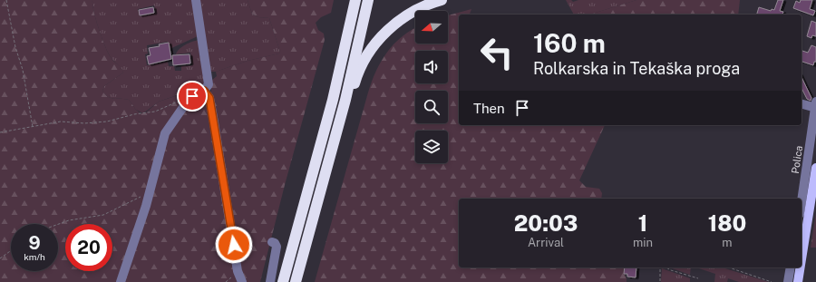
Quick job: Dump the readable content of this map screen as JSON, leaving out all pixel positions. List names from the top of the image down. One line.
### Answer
{"streets":{"street":["Polica"]},"north":"left","page":{"turn":["160 m","Rolkarska in Tekaška proga"],"then":"Then","eta":["20:03","Arrival","1","min","180","m"],"speed":"9 km/h","limit":"20"}}
